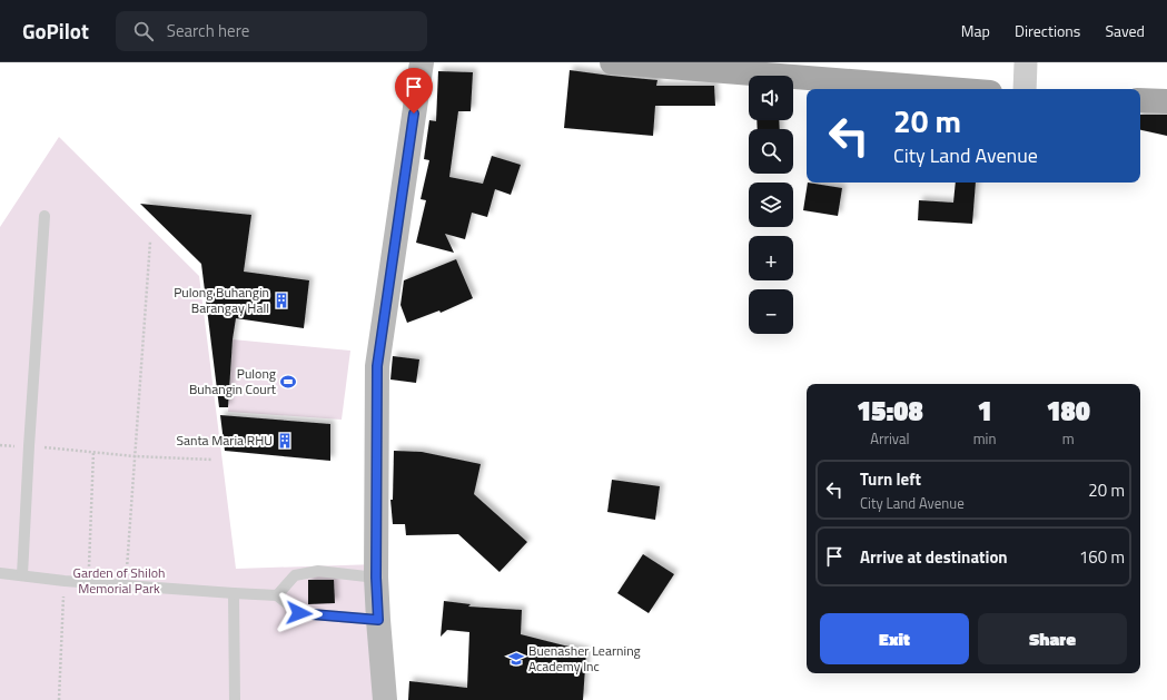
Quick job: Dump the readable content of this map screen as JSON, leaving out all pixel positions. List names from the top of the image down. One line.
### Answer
{"parks":["Garden of Shiloh Memorial Park"],"places":{"building":["Pulong Buhangin Barangay Hall","Santa Maria RHU"],"sports":["Pulong Buhangin Court"],"school or university":["Buenasher Learning Academy Inc"]},"page":{"header":"GoPilot","search":"Search here","nav":["Map","Directions","Saved"],"map_buttons":["+","−"],"turn":["20 m","City Land Avenue"],"eta":["15:08","Arrival","1","min","180","m"],"list":[{"name":"Turn left","note":"City Land Avenue","value":"20 m"},{"name":"Arrive at destination","value":"160 m"}],"buttons":["Exit","Share"]}}
